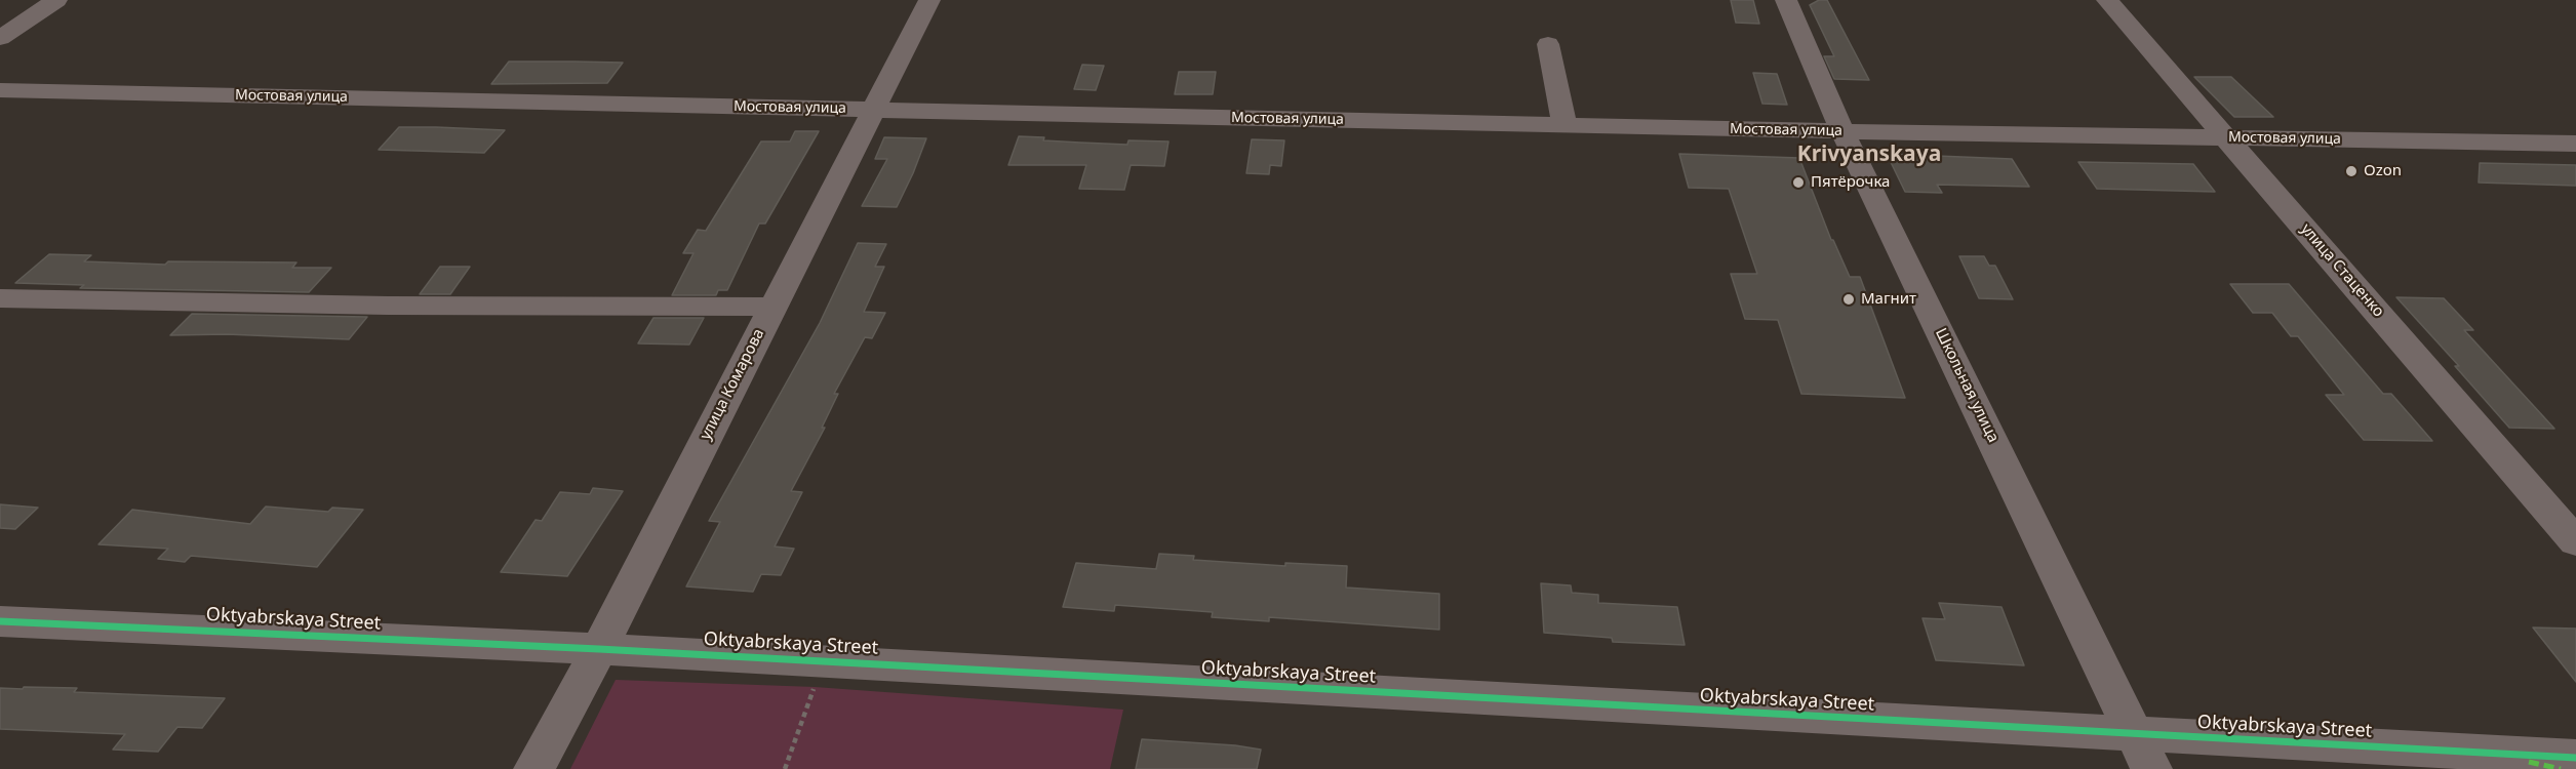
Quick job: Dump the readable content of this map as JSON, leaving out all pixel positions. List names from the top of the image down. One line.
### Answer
{"streets":{"street":["Мостовая улица","улица Стаценко","улица Комарова","Школьная улица","Oktyabrskaya Street"]},"crossings":[["Мостовая улица","улица Стаценко"],["Мостовая улица","улица Комарова"],["Мостовая улица","Школьная улица"],["улица Комарова","Oktyabrskaya Street"],["Школьная улица","Oktyabrskaya Street"]],"districts":["Krivyanskaya"],"places":["Ozon","Пятёрочка","Магнит"]}
